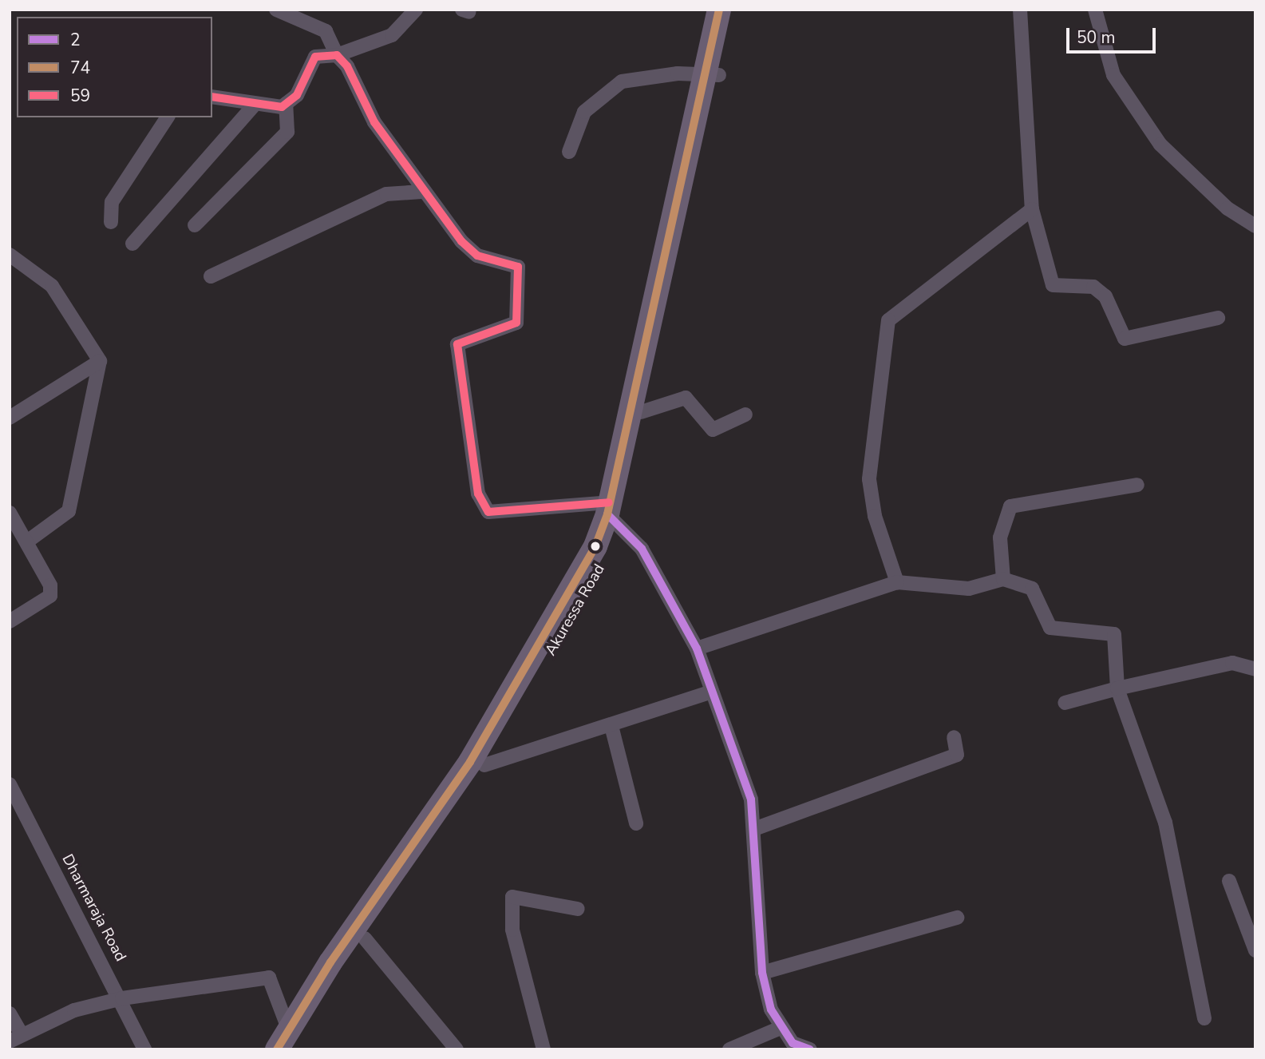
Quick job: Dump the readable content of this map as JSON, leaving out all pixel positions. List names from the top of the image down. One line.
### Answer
{"streets":{"highway":["Akuressa Road"],"street":["Dharmaraja Road"]},"lines":["transit line 74","transit line 59","transit line 2"],"legend":["2","74","59"],"scale_bar":"50 m"}
